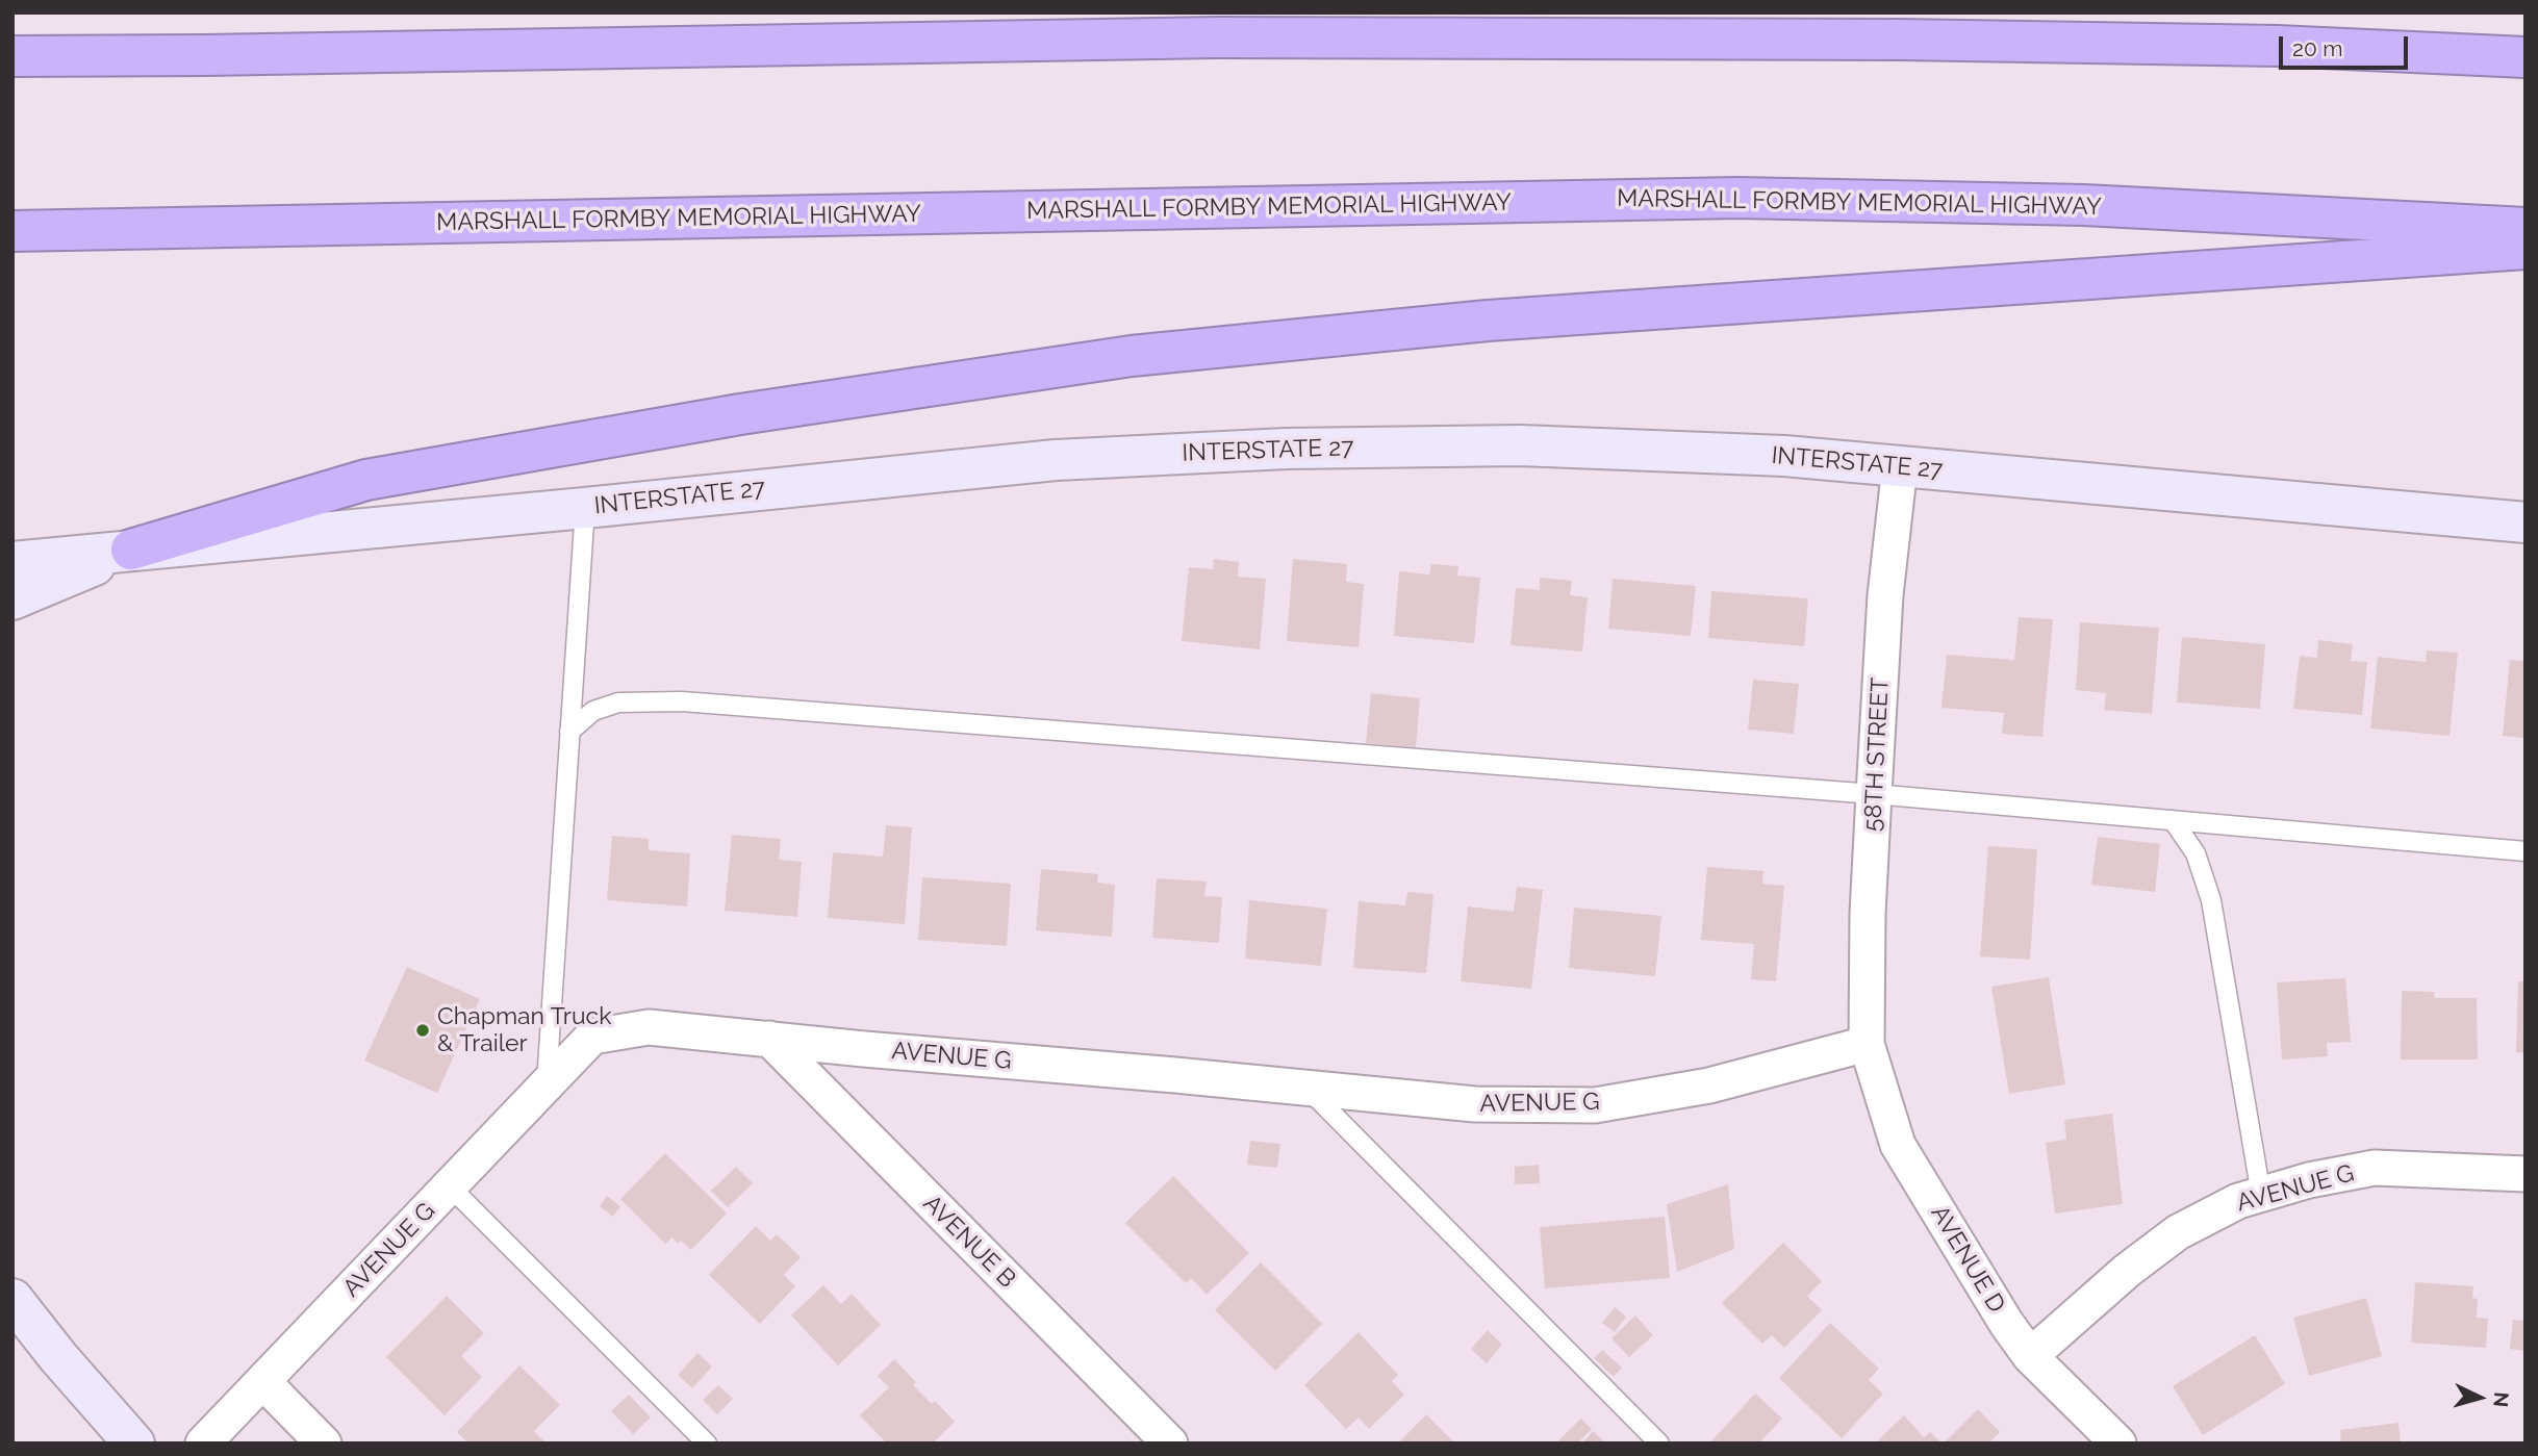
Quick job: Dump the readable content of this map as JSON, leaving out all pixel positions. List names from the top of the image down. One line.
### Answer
{"streets":{"highway":["MARSHALL FORMBY MEMORIAL HIGHWAY"],"main road":["INTERSTATE 27"],"street":["58TH STREET","AVENUE G","AVENUE B","AVENUE D"]},"crossings":[["INTERSTATE 27","58TH STREET"],["58TH STREET","AVENUE G"],["58TH STREET","AVENUE D"],["AVENUE G","AVENUE B"],["AVENUE G","AVENUE D"]],"places":["Chapman Truck & Trailer"],"scale_bar":"20 m","north":"right"}
